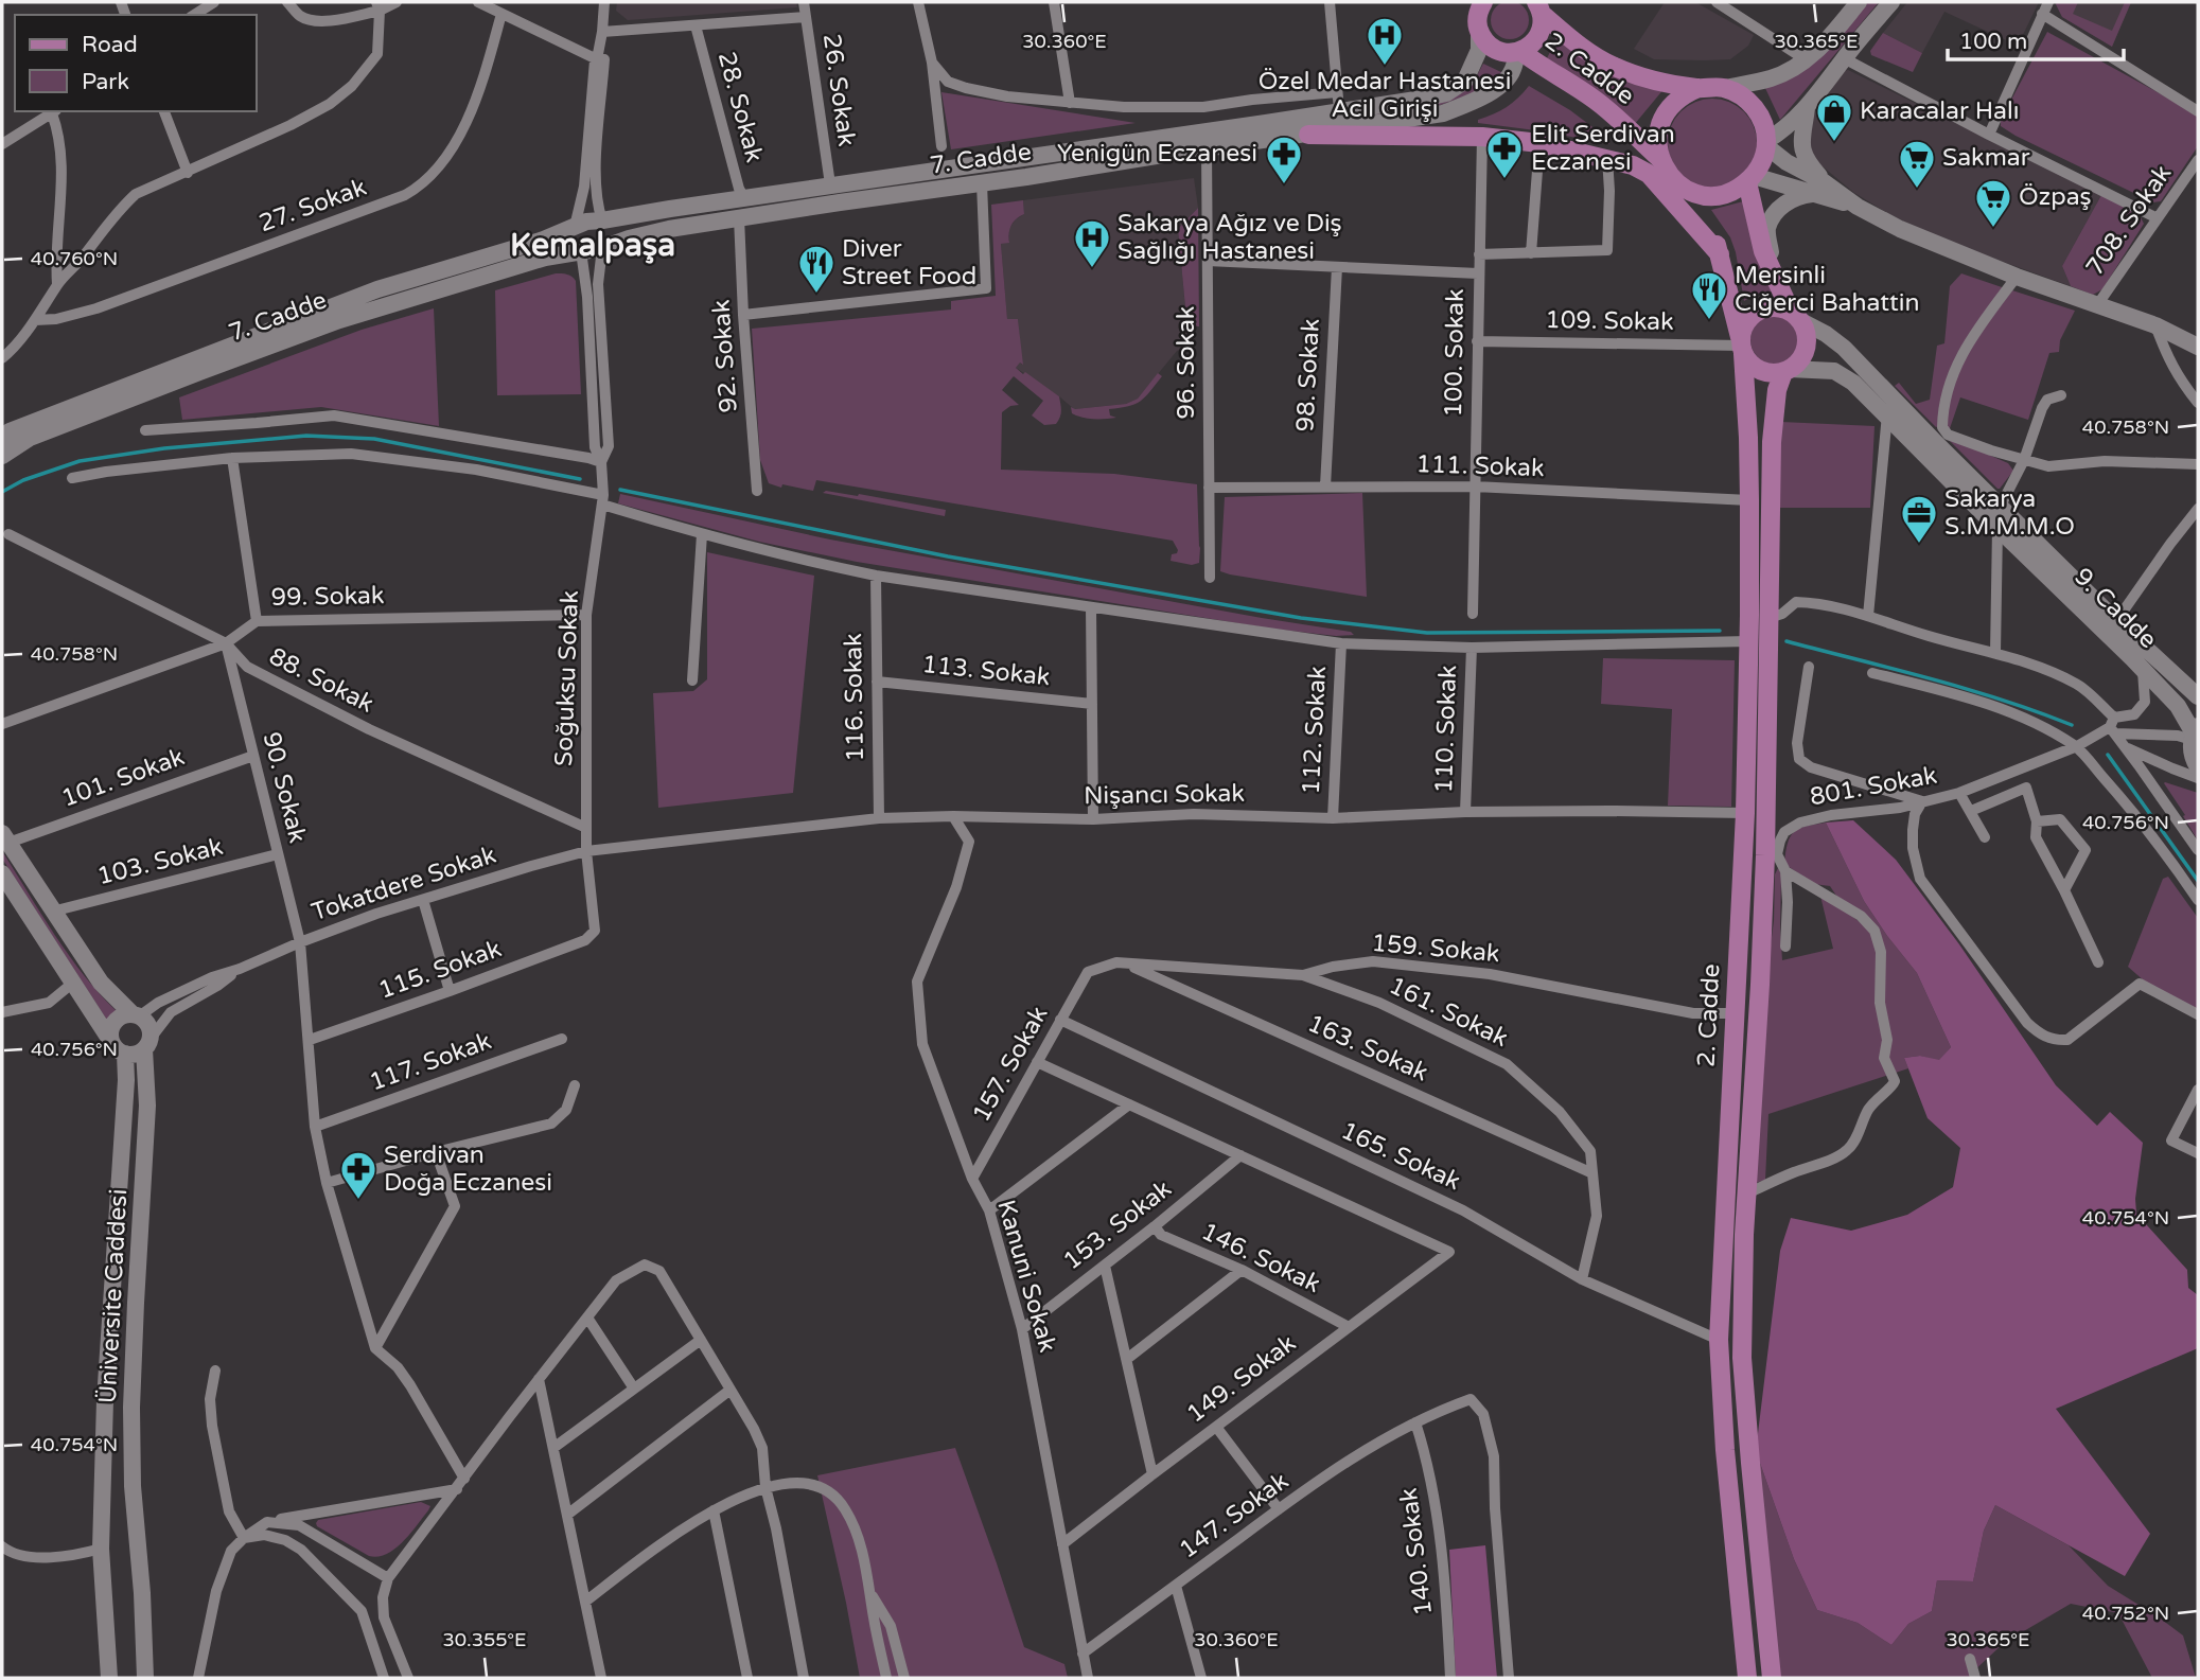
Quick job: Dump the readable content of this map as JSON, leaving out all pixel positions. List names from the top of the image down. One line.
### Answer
{"streets":{"main road":["2. Cadde","7. Cadde","9. Cadde","Üniversite Caddesi"],"street":["26. Sokak","28. Sokak","27. Sokak","708. Sokak","109. Sokak","100. Sokak","92. Sokak","96. Sokak","98. Sokak","111. Sokak","99. Sokak","113. Sokak","Soğuksu Sokak","88. Sokak","116. Sokak","110. Sokak","112. Sokak","101. Sokak","801. Sokak","90. Sokak","Nişancı Sokak","103. Sokak","Tokatdere Sokak","159. Sokak","115. Sokak","161. Sokak","163. Sokak","117. Sokak","157. Sokak","165. Sokak","153. Sokak","146. Sokak","Kanuni Sokak","149. Sokak","147. Sokak","140. Sokak"]},"crossings":[["2. Cadde","7. Cadde"],["2. Cadde","109. Sokak"],["2. Cadde","111. Sokak"],["2. Cadde","9. Cadde"],["2. Cadde","801. Sokak"],["2. Cadde","Nişancı Sokak"],["2. Cadde","159. Sokak"],["2. Cadde","165. Sokak"],["26. Sokak","7. Cadde"],["28. Sokak","7. Cadde"],["7. Cadde","92. Sokak"],["7. Cadde","96. Sokak"],["109. Sokak","100. Sokak"],["109. Sokak","9. Cadde"],["100. Sokak","111. Sokak"],["96. Sokak","111. Sokak"],["98. Sokak","111. Sokak"],["99. Sokak","Soğuksu Sokak"],["99. Sokak","88. Sokak"],["99. Sokak","90. Sokak"],["9. Cadde","801. Sokak"],["113. Sokak","116. Sokak"],["Soğuksu Sokak","88. Sokak"],["Soğuksu Sokak","Nişancı Sokak"],["Soğuksu Sokak","Tokatdere Sokak"],["Soğuksu Sokak","115. Sokak"],["88. Sokak","90. Sokak"],["116. Sokak","Nişancı Sokak"],["110. Sokak","Nişancı Sokak"],["112. Sokak","Nişancı Sokak"],["101. Sokak","90. Sokak"],["90. Sokak","103. Sokak"],["90. Sokak","Tokatdere Sokak"],["90. Sokak","115. Sokak"],["90. Sokak","117. Sokak"],["Nişancı Sokak","Tokatdere Sokak"],["Nişancı Sokak","Kanuni Sokak"],["Tokatdere Sokak","Üniversite Caddesi"],["159. Sokak","161. Sokak"],["159. Sokak","163. Sokak"],["159. Sokak","157. Sokak"],["161. Sokak","163. Sokak"],["161. Sokak","165. Sokak"],["157. Sokak","165. Sokak"],["157. Sokak","Kanuni Sokak"],["153. Sokak","146. Sokak"],["153. Sokak","Kanuni Sokak"],["153. Sokak","149. Sokak"],["146. Sokak","149. Sokak"],["Kanuni Sokak","149. Sokak"],["Kanuni Sokak","147. Sokak"],["147. Sokak","140. Sokak"]],"districts":["Kemalpaşa"],"places":{"hospital":["Özel Medar Hastanesi Acil Girişi","Sakarya Ağız ve Diş Sağlığı Hastanesi"],"shop":["Karacalar Halı"],"pharmacy":["Elit Serdivan Eczanesi","Yenigün Eczanesi","Serdivan Doğa Eczanesi"],"supermarket":["Sakmar","Özpaş"],"restaurant":["Diver Street Food","Mersinli Ciğerci Bahattin"],"office":["Sakarya S.M.M.M.O"]},"legend":["Road","Park"],"scale_bar":"100 m","coordinates":["30.360°E","30.365°E","40.760°N","40.758°N","40.756°N","40.754°N","40.752°N","30.355°E"]}
